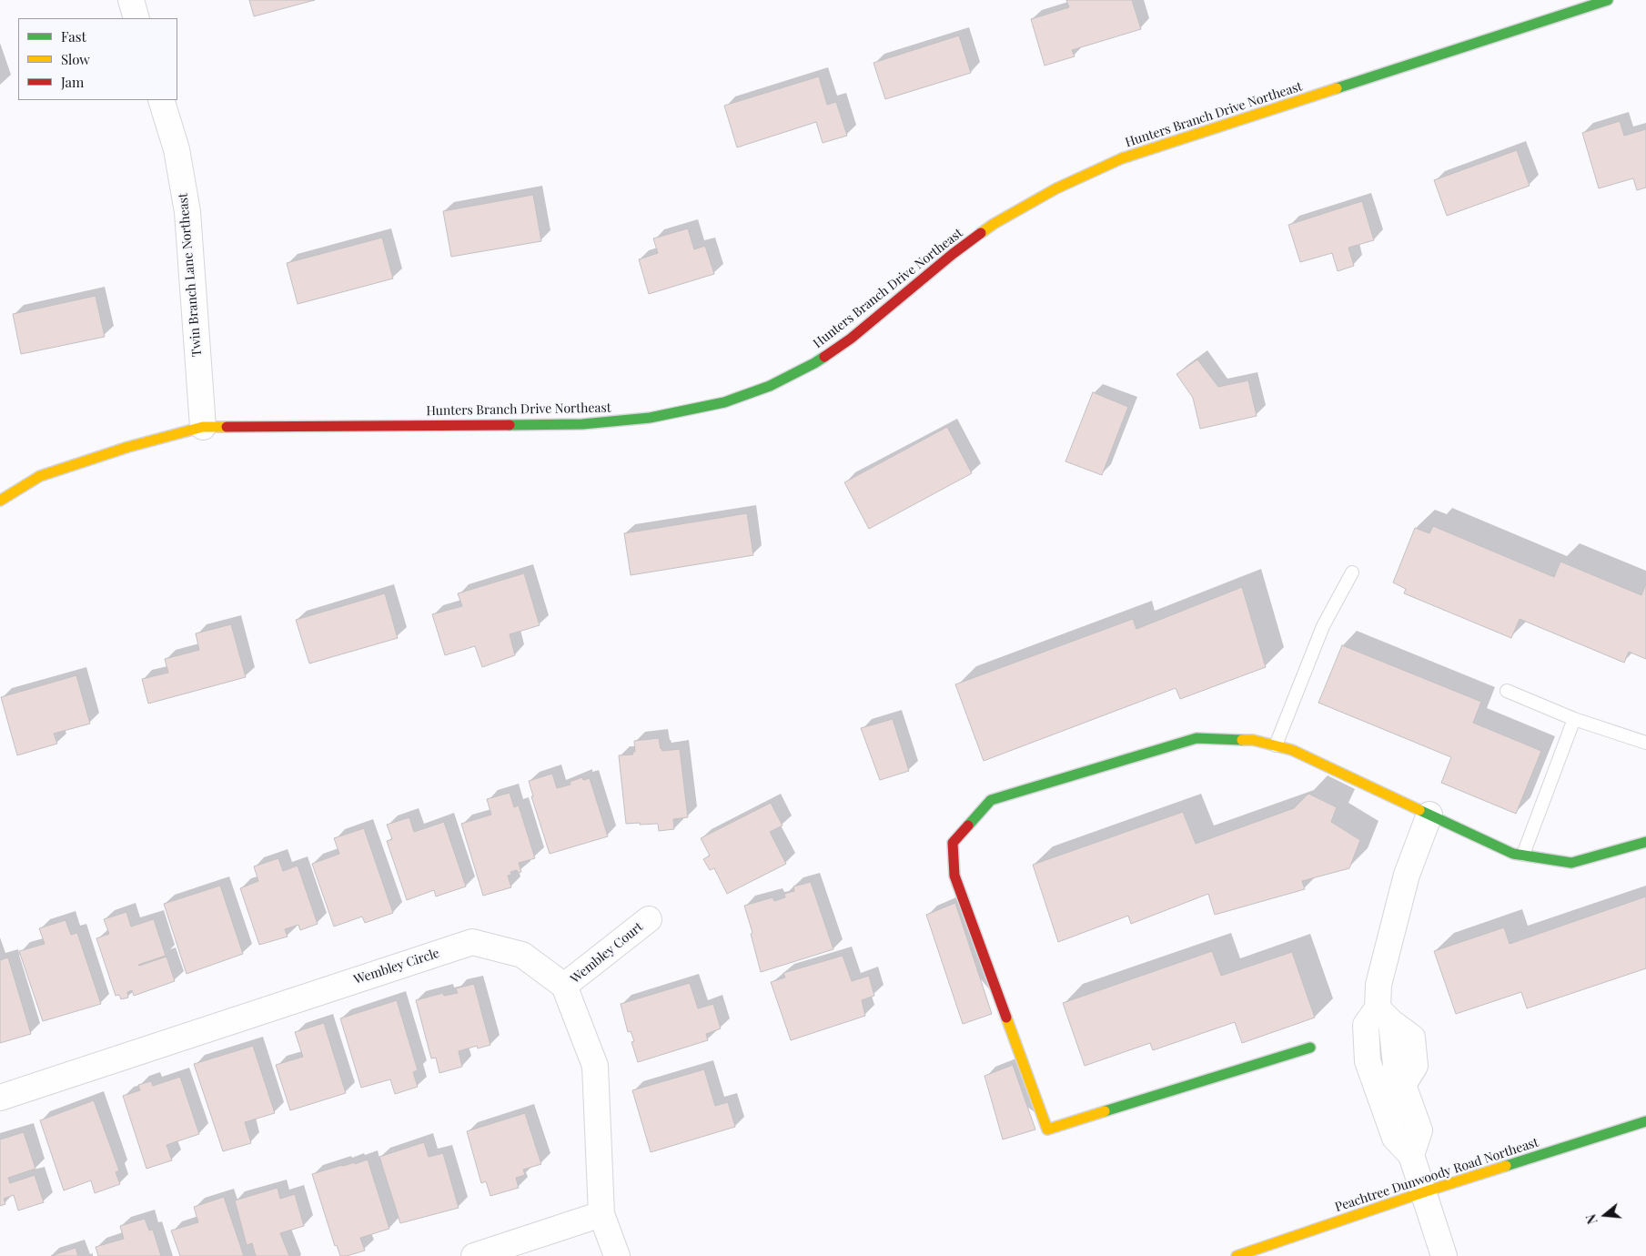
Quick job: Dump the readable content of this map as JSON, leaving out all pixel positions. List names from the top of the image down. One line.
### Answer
{"streets":{"street":["Hunters Branch Drive Northeast","Twin Branch Lane Northeast","Wembley Court","Wembley Circle","Peachtree Dunwoody Road Northeast"]},"crossings":[["Hunters Branch Drive Northeast","Twin Branch Lane Northeast"],["Wembley Court","Wembley Circle"]],"legend":["Fast","Slow","Jam"],"north":"left"}
